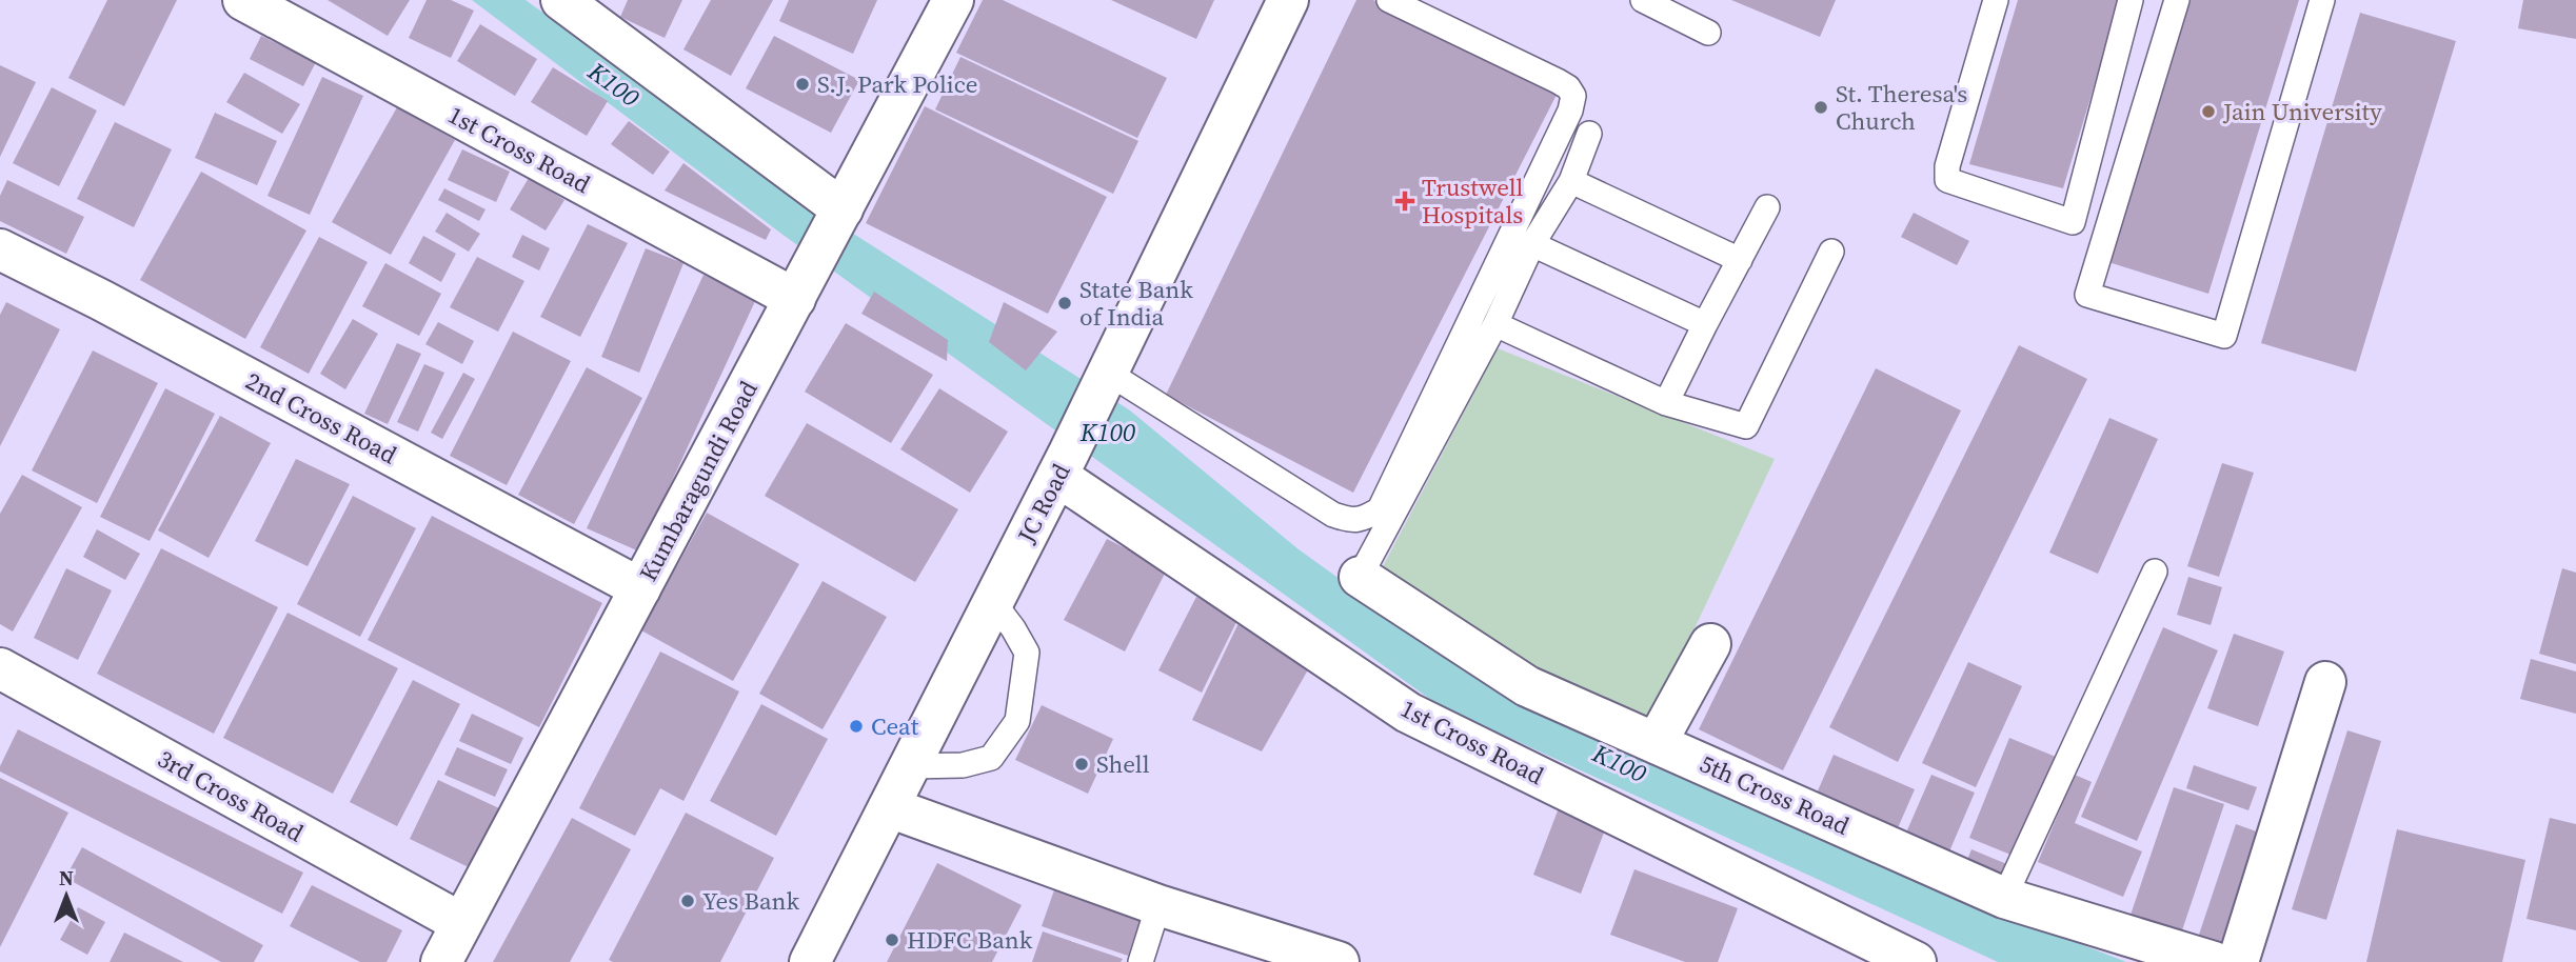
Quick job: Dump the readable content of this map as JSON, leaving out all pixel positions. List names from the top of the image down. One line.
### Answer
{"streets":{"street":["1st Cross Road","2nd Cross Road","Kumbaragundi Road","JC Road","5th Cross Road","3rd Cross Road"]},"crossings":[["1st Cross Road","Kumbaragundi Road"],["1st Cross Road","JC Road"],["2nd Cross Road","Kumbaragundi Road"],["Kumbaragundi Road","3rd Cross Road"]],"water":["K100"],"places":{"other":["S.J. Park Police","St. Theresa's Church","Jain University","State Bank of India","Ceat","Shell","Yes Bank","HDFC Bank"],"health":["Trustwell Hospitals"]},"north":"top"}
